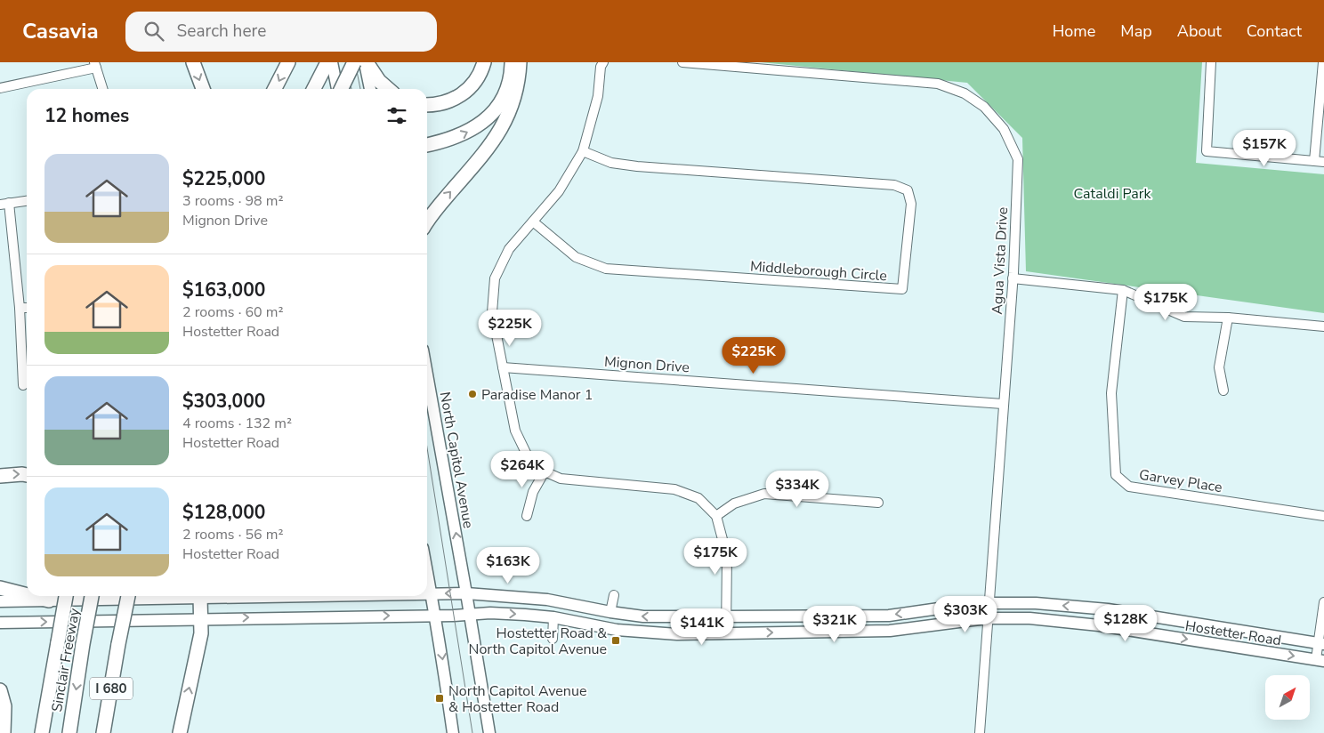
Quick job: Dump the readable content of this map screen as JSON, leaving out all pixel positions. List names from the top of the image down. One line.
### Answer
{"streets":{"highway":["Sinclair Freeway","I 680"],"main road":["North Capitol Avenue","Hostetter Road"],"street":["Agua Vista Drive","Middleborough Circle","Mignon Drive","Garvey Place"]},"crossings":[["Agua Vista Drive","Mignon Drive"],["Agua Vista Drive","Hostetter Road"],["North Capitol Avenue","Hostetter Road"]],"one_way":["North Capitol Avenue"],"parks":["Cataldi Park"],"places":{"other":["Paradise Manor 1"],"transit":["Hostetter Road & North Capitol Avenue","North Capitol Avenue & Hostetter Road"]},"north":"top right","page":{"header":"Casavia","search":"Search here","nav":["Home","Map","About","Contact"],"heading":"12 homes","price":["$157K","$175K","$225K","$225K","$264K","$334K","$175K","$163K","$303K","$128K","$321K","$141K"],"list":[{"name":"$225,000","note":"3 rooms · 98 m² · Mignon Drive"},{"name":"$163,000","note":"2 rooms · 60 m² · Hostetter Road"},{"name":"$303,000","note":"4 rooms · 132 m² · Hostetter Road"},{"name":"$128,000","note":"2 rooms · 56 m² · Hostetter Road"}]}}
